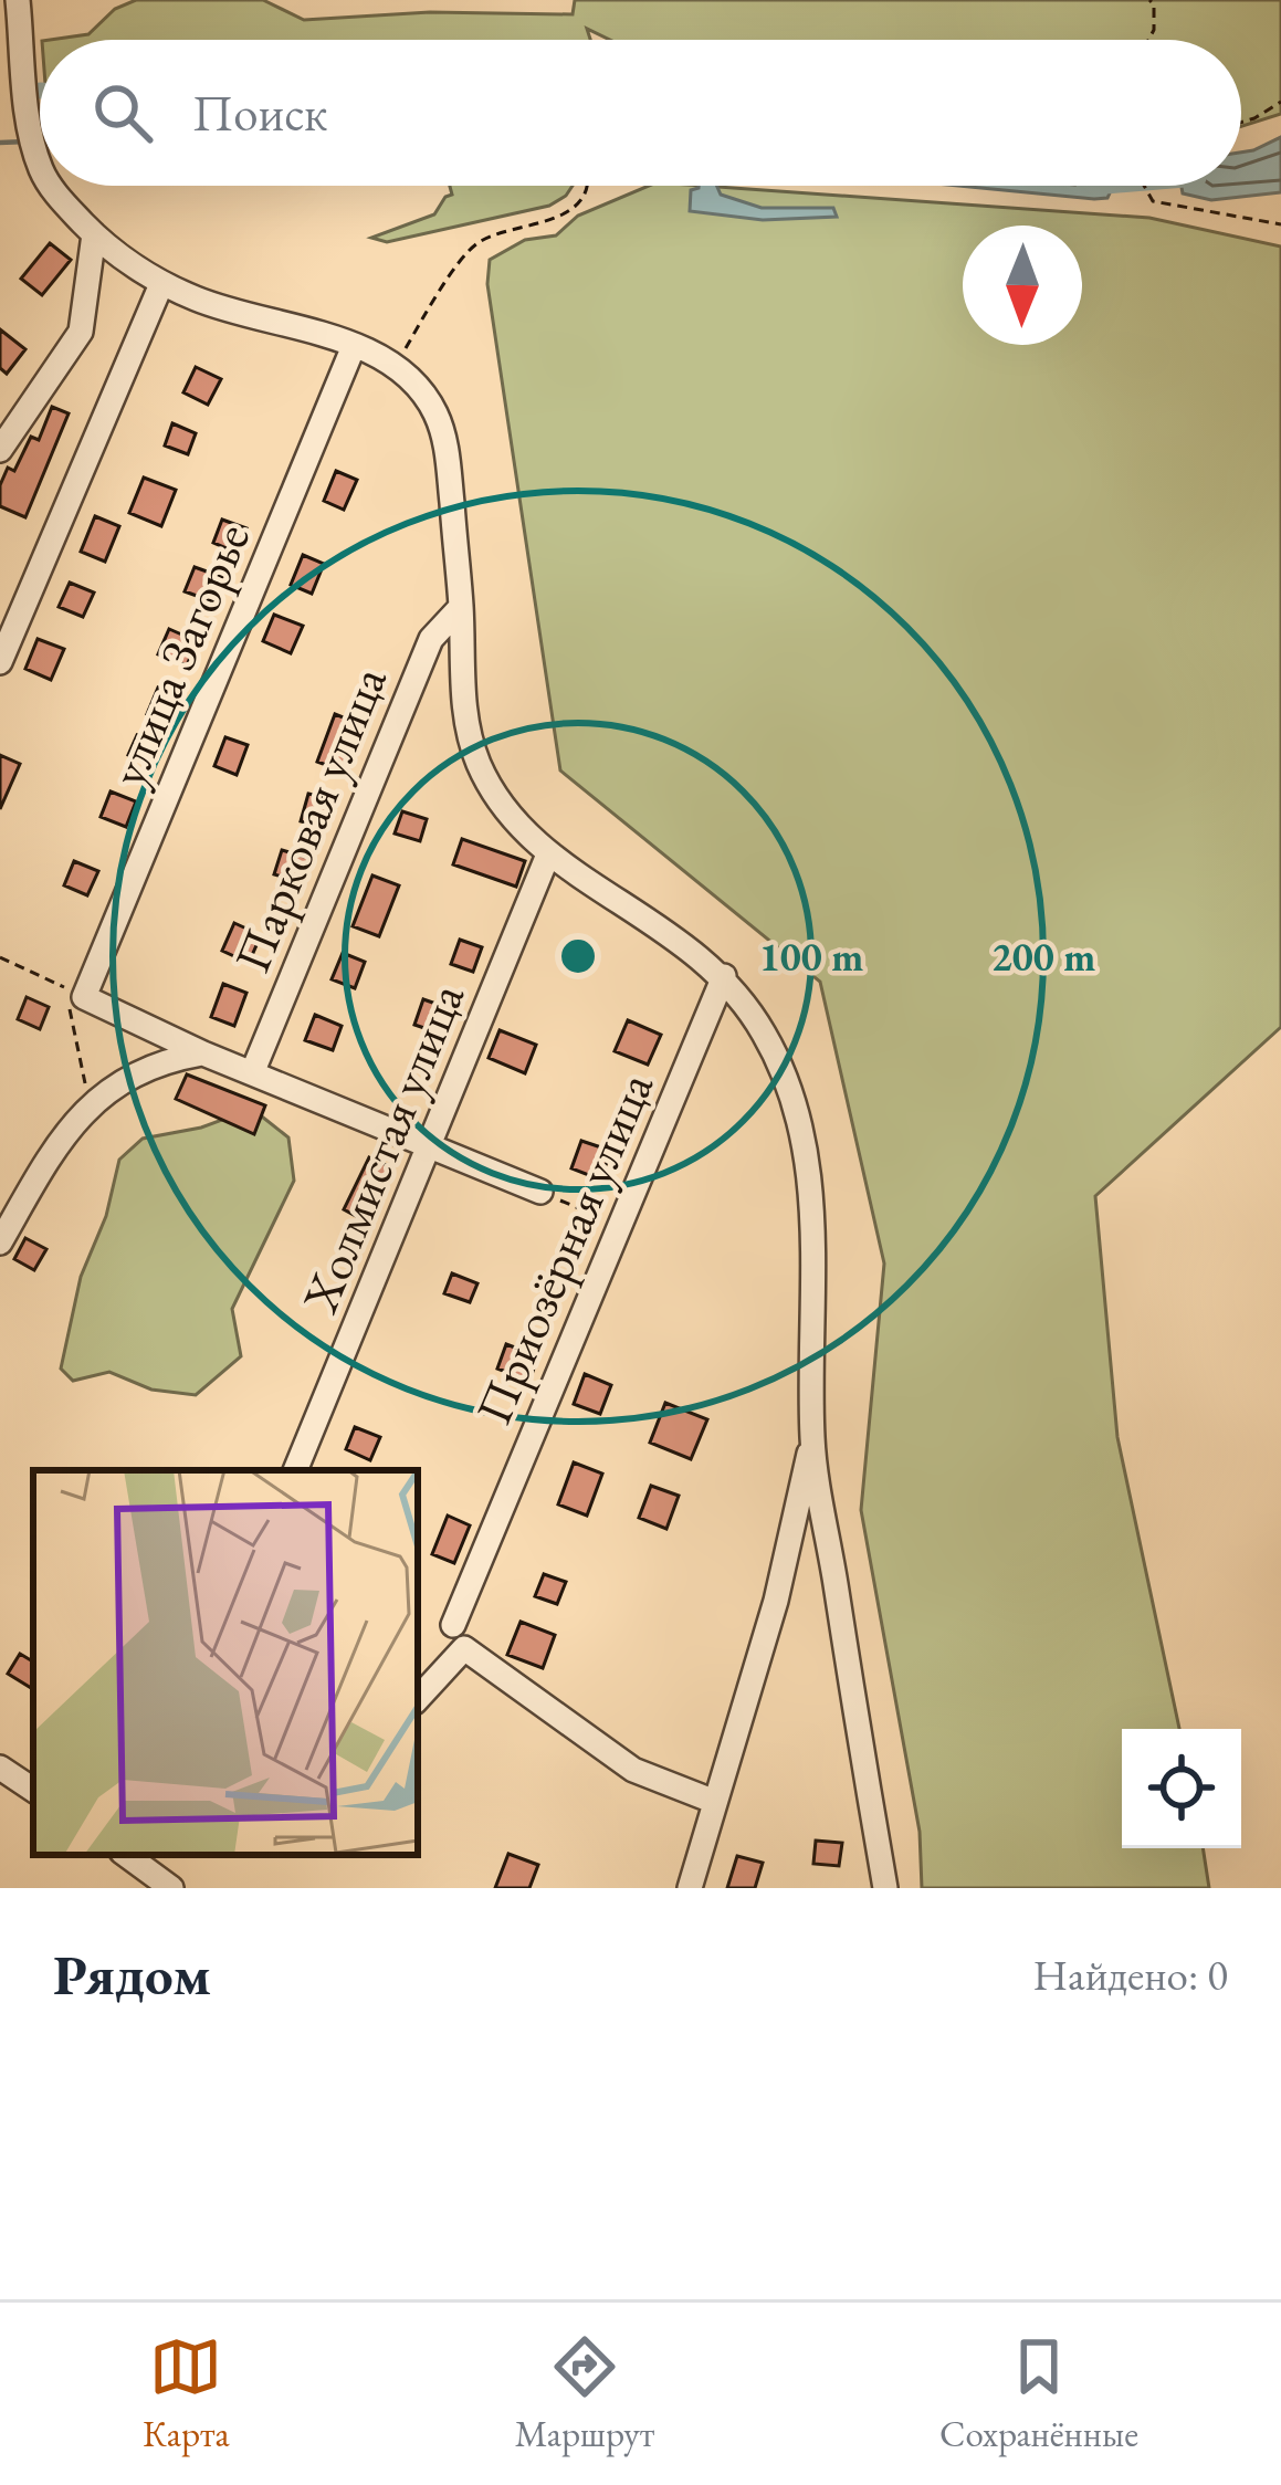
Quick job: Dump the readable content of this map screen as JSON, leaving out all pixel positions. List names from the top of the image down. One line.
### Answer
{"streets":{"street":["улица Загорье","Парковая улица","Холмистая улица","Приозёрная улица"]},"north":"bottom","page":{"search":"Поиск","heading":["Рядом","Найдено: 0"],"nav":["Карта","Маршрут","Сохранённые"]},"rings":["100 m","200 m"]}
